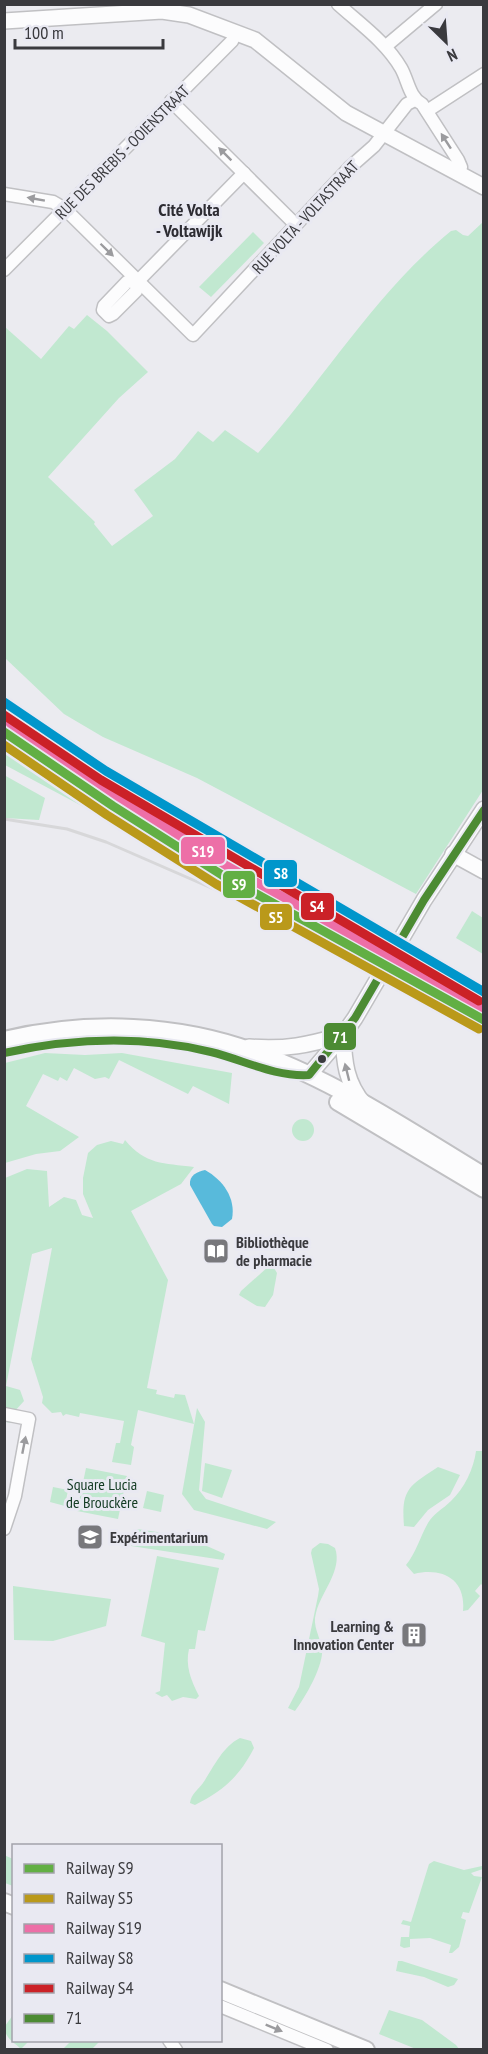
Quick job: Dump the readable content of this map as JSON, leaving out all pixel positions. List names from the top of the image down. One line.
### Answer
{"streets":{"street":["RUE DES BREBIS - OOIENSTRAAT","RUE VOLTA - VOLTASTRAAT"]},"districts":["Cité Volta - Voltawijk"],"parks":["Square Lucia de Brouckère"],"places":{"library":["Bibliothèque de pharmacie"],"school or university":["Expérimentarium"],"building":["Learning & Innovation Center"]},"lines":["rail line S8","rail line S4","rail line S19","rail line S9","rail line S5","transit line 71"],"legend":["Railway S9","Railway S5","Railway S19","Railway S8","Railway S4","71"],"scale_bar":"100 m","north":"bottom right"}
